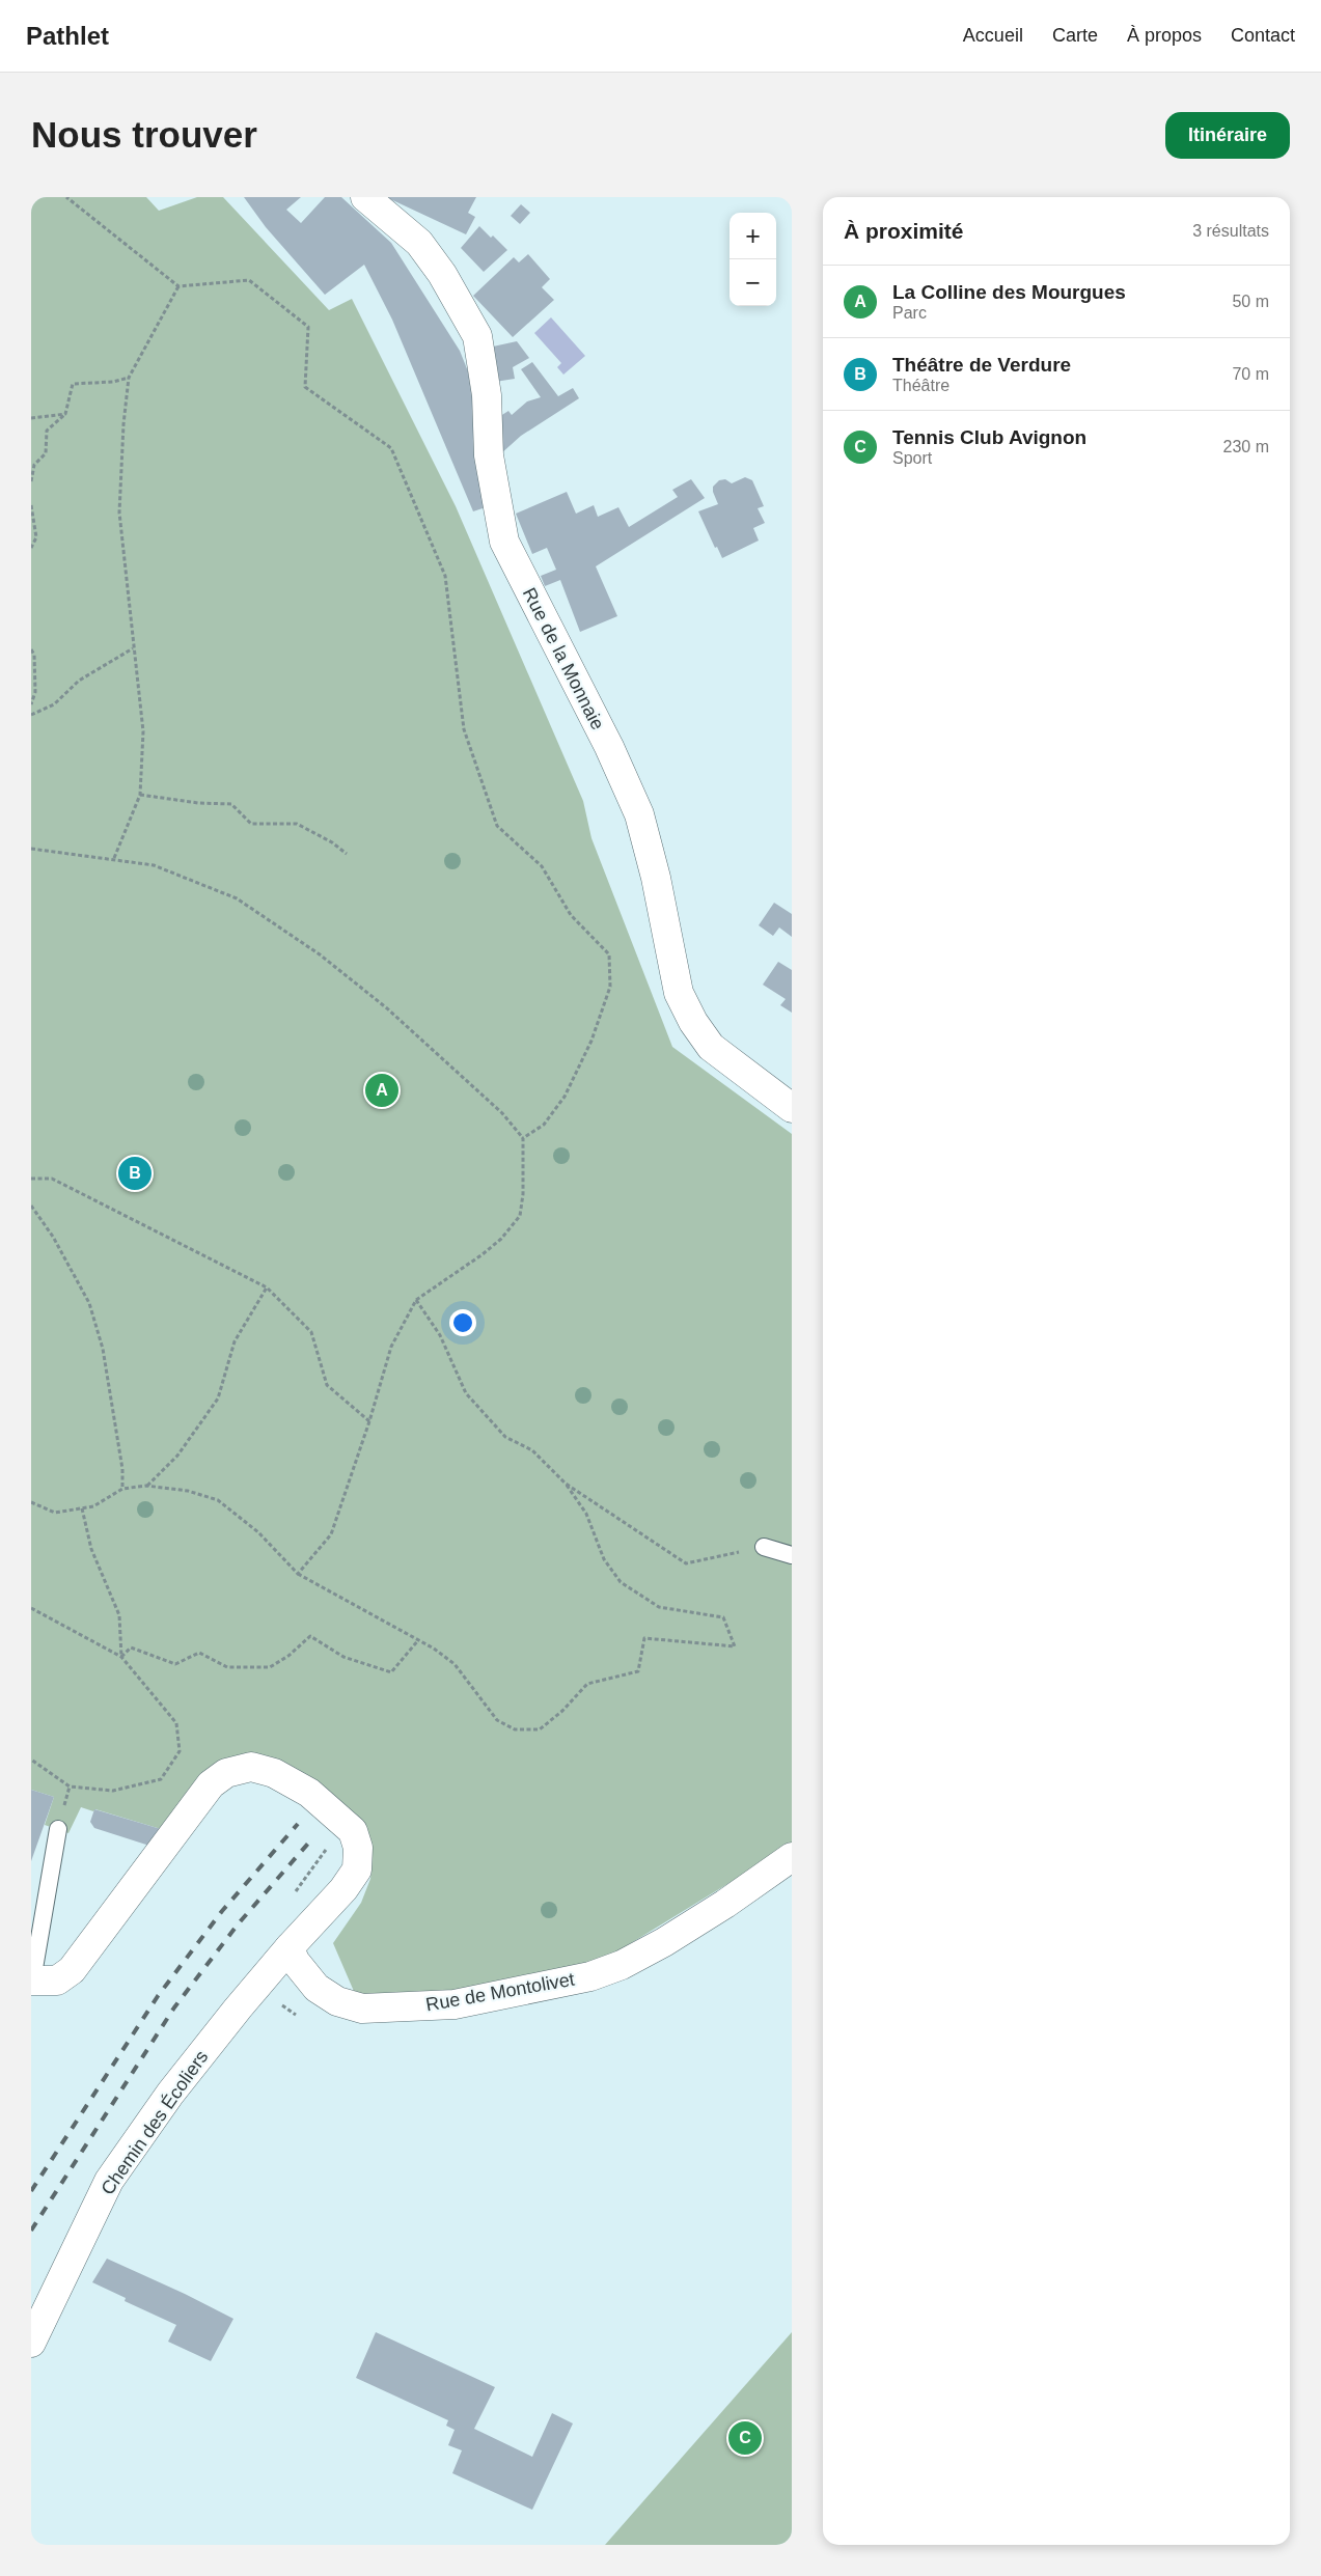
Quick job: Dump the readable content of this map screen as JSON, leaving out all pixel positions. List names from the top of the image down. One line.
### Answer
{"streets":{"street":["Rue de la Monnaie","Rue de Montolivet","Chemin des Écoliers"]},"crossings":[["Rue de Montolivet","Chemin des Écoliers"]],"page":{"header":"Pathlet","nav":["Accueil","Carte","À propos","Contact"],"buttons":"Itinéraire","title":"Nous trouver","heading":["À proximité","3 résultats"],"map_buttons":["+","−"],"list":[{"mark":"A","name":"La Colline des Mourgues","note":"Parc","value":"50 m"},{"mark":"B","name":"Théâtre de Verdure","note":"Théâtre","value":"70 m"},{"mark":"C","name":"Tennis Club Avignon","note":"Sport","value":"230 m"}],"pins":["A","B","C"]}}
